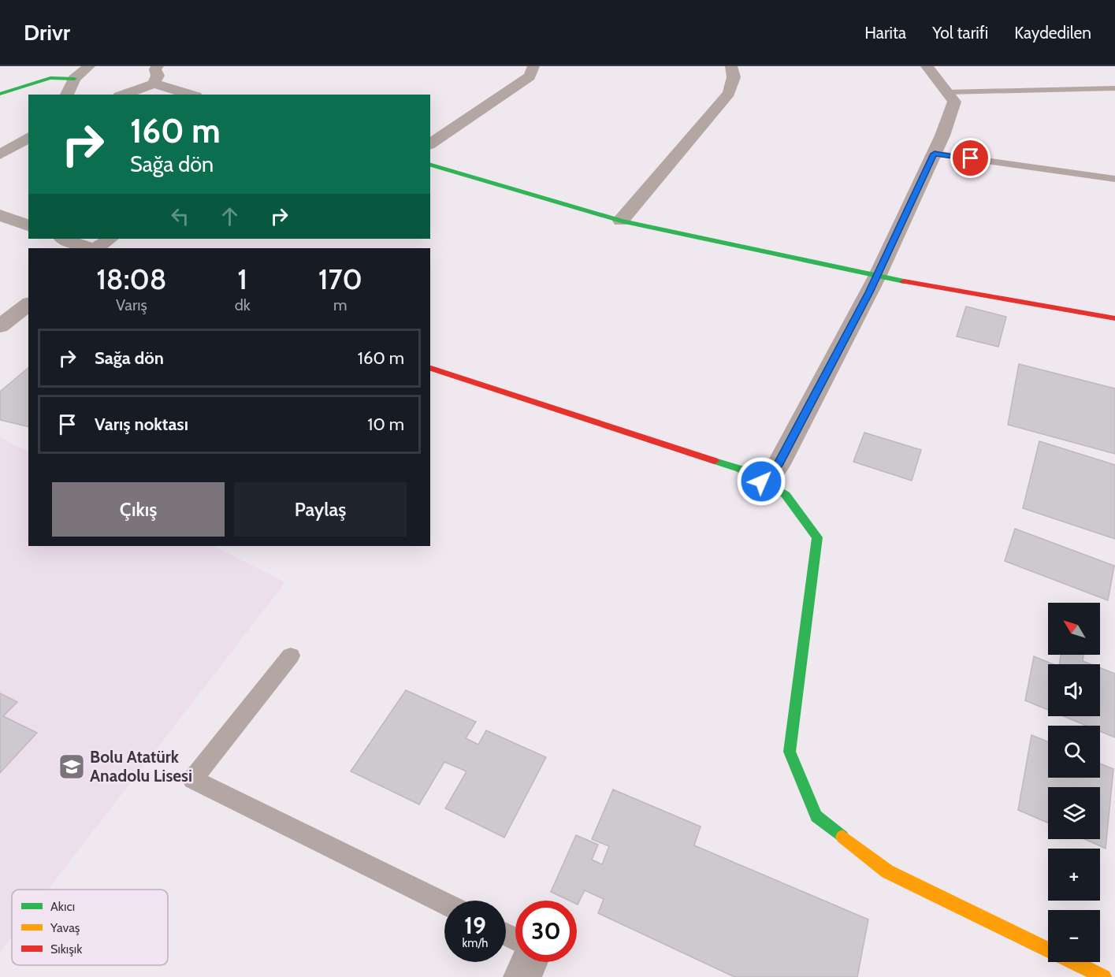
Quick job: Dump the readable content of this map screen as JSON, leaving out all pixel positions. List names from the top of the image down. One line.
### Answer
{"places":{"school or university":["Bolu Atatürk Anadolu Lisesi"]},"legend":["Akıcı","Yavaş","Sıkışık"],"north":"top left","page":{"header":"Drivr","nav":["Harita","Yol tarifi","Kaydedilen"],"turn":["160 m","Sağa dön"],"eta":["18:08","Varış","1","dk","170","m"],"list":[{"name":"Sağa dön","value":"160 m"},{"name":"Varış noktası","value":"10 m"}],"buttons":["Çıkış","Paylaş"],"map_buttons":["+","−"],"speed":"19 km/h","limit":"30"}}
